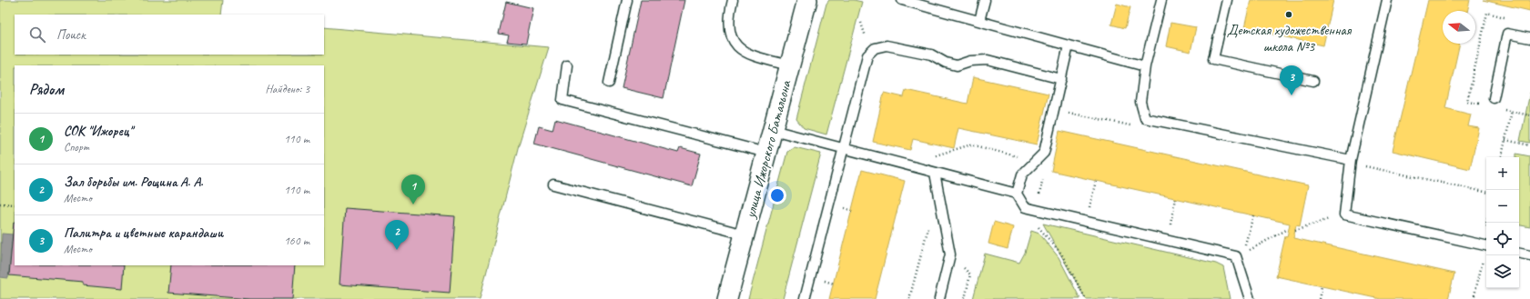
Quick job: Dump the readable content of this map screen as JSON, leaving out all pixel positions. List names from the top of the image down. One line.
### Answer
{"streets":{"street":["улица Ижорского Батальона"]},"places":["Детская художественная школа №3"],"north":"left","page":{"search":"Поиск","pins":["3","1","2"],"heading":["Рядом","Найдено: 3"],"list":[{"mark":"1","name":"СОК \"Ижорец\"","note":"Спорт","value":"110 m"},{"mark":"2","name":"Зал борьбы им. Рощина А. А.","note":"Место","value":"110 m"},{"mark":"3","name":"Палитра и цветные карандаши","note":"Место","value":"160 m"}],"map_buttons":["+","−"]}}
